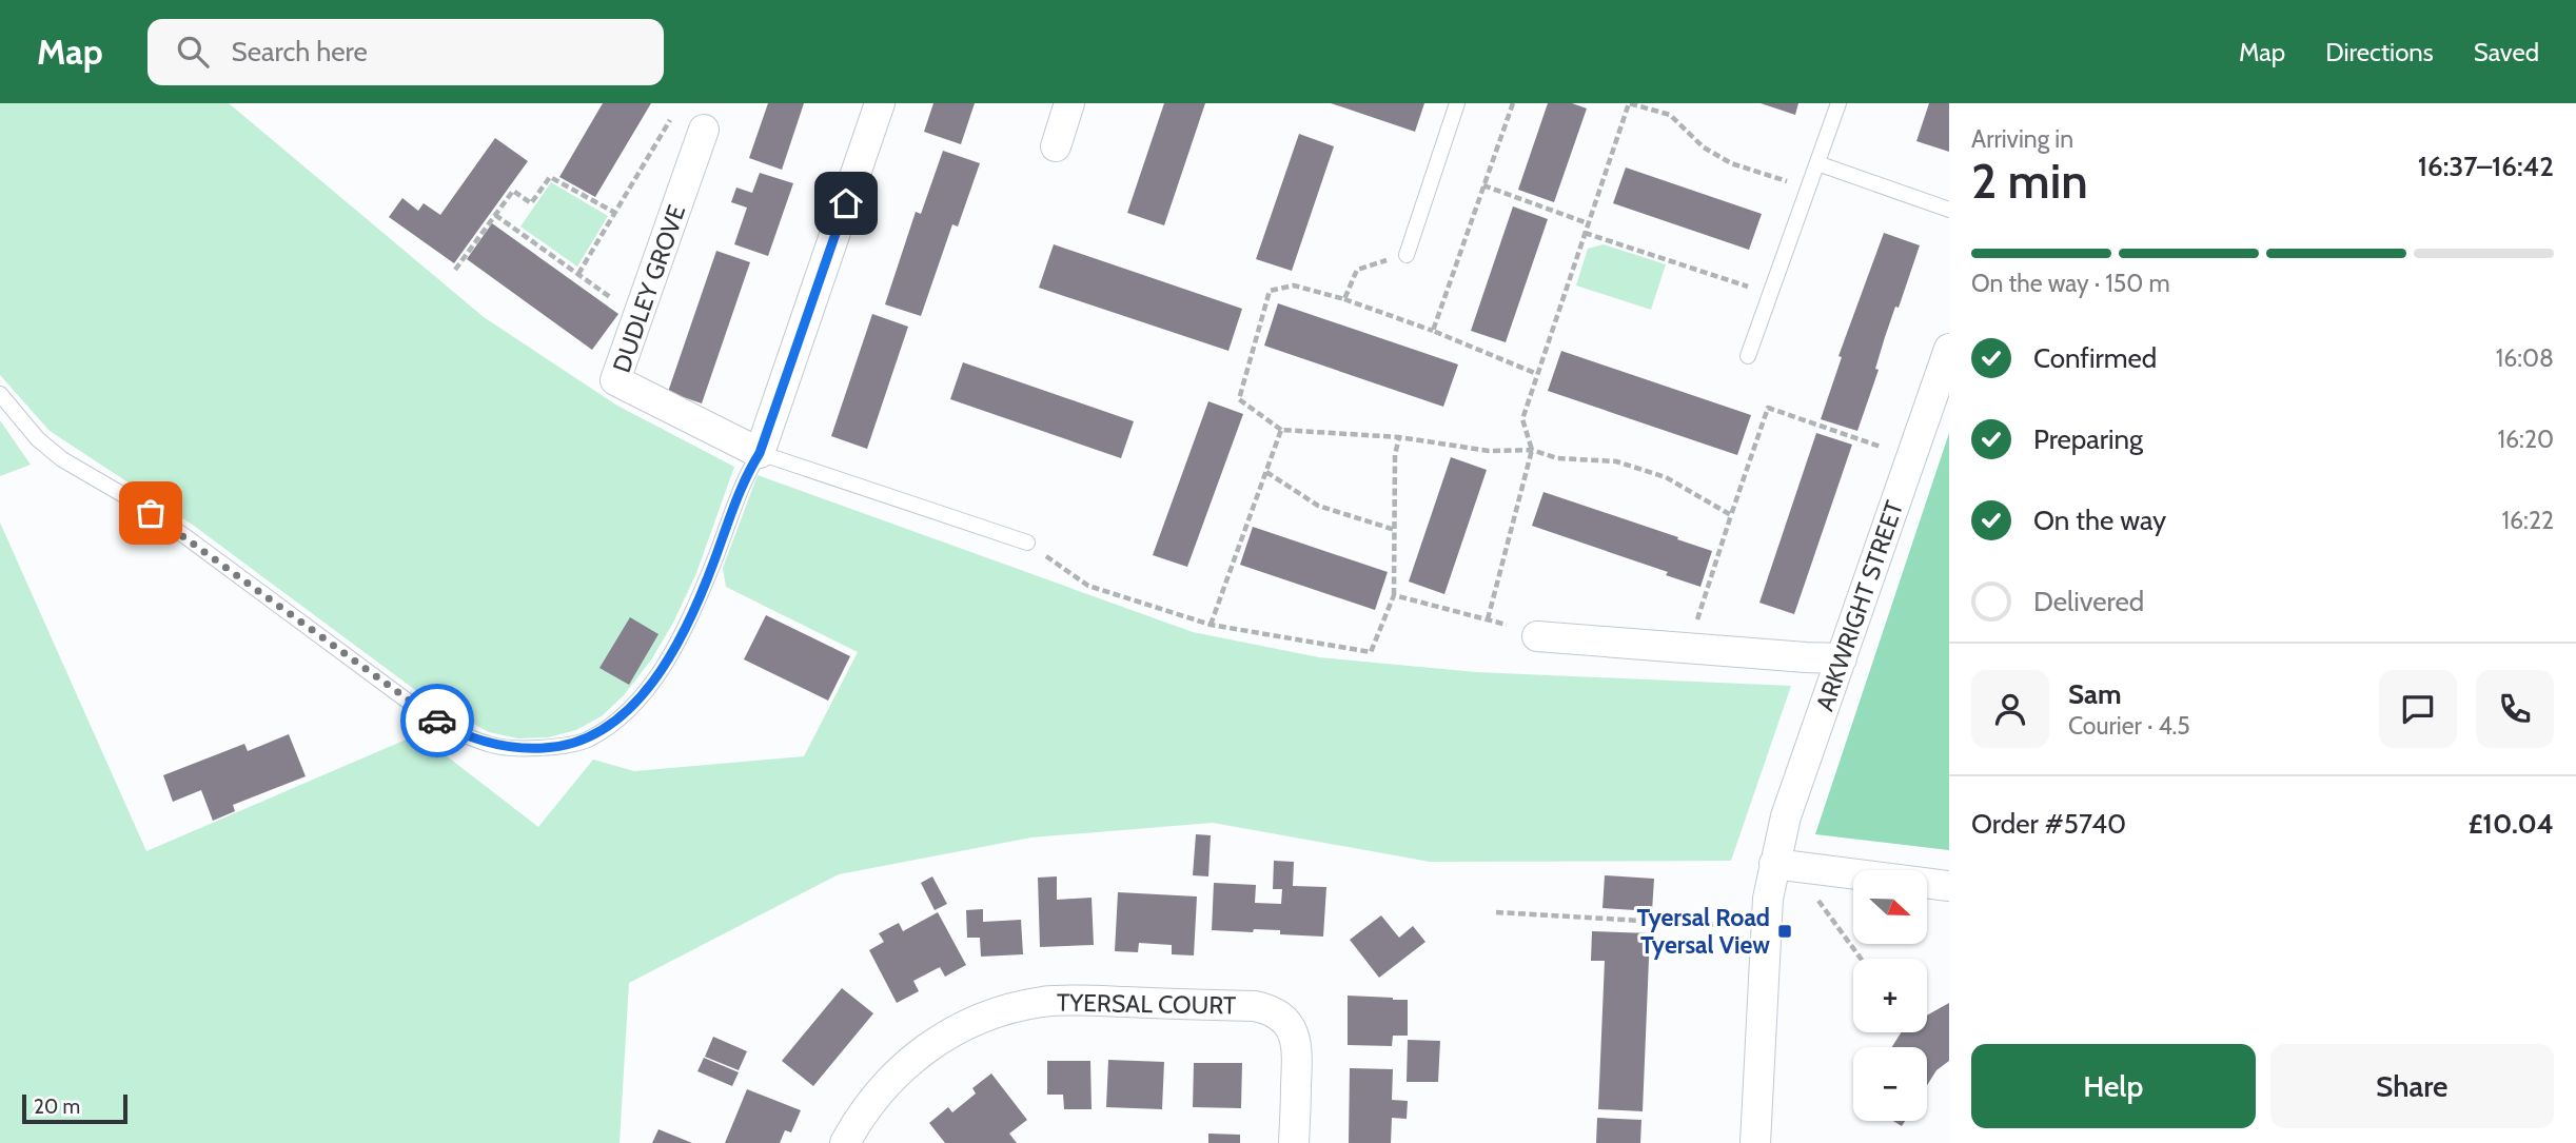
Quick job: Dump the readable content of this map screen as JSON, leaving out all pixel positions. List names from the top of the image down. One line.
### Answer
{"streets":{"street":["DUDLEY GROVE","ARKWRIGHT STREET","TYERSAL COURT"]},"places":{"transit":["Tyersal Road Tyersal View"]},"scale_bar":"20 m","north":"right","page":{"header":"Map","search":"Search here","nav":["Map","Directions","Saved"],"heading":["2 min","Arriving in","16:37–16:42"],"panel":["Sam","Courier · 4.5","Order #5740","£10.04"],"bar":"On the way · 150 m","list":[["Confirmed","16:08"],["Preparing","16:20"],["On the way","16:22"],"Delivered"],"map_buttons":["+","−"],"buttons":["Help","Share"],"scale":"20 m"}}
